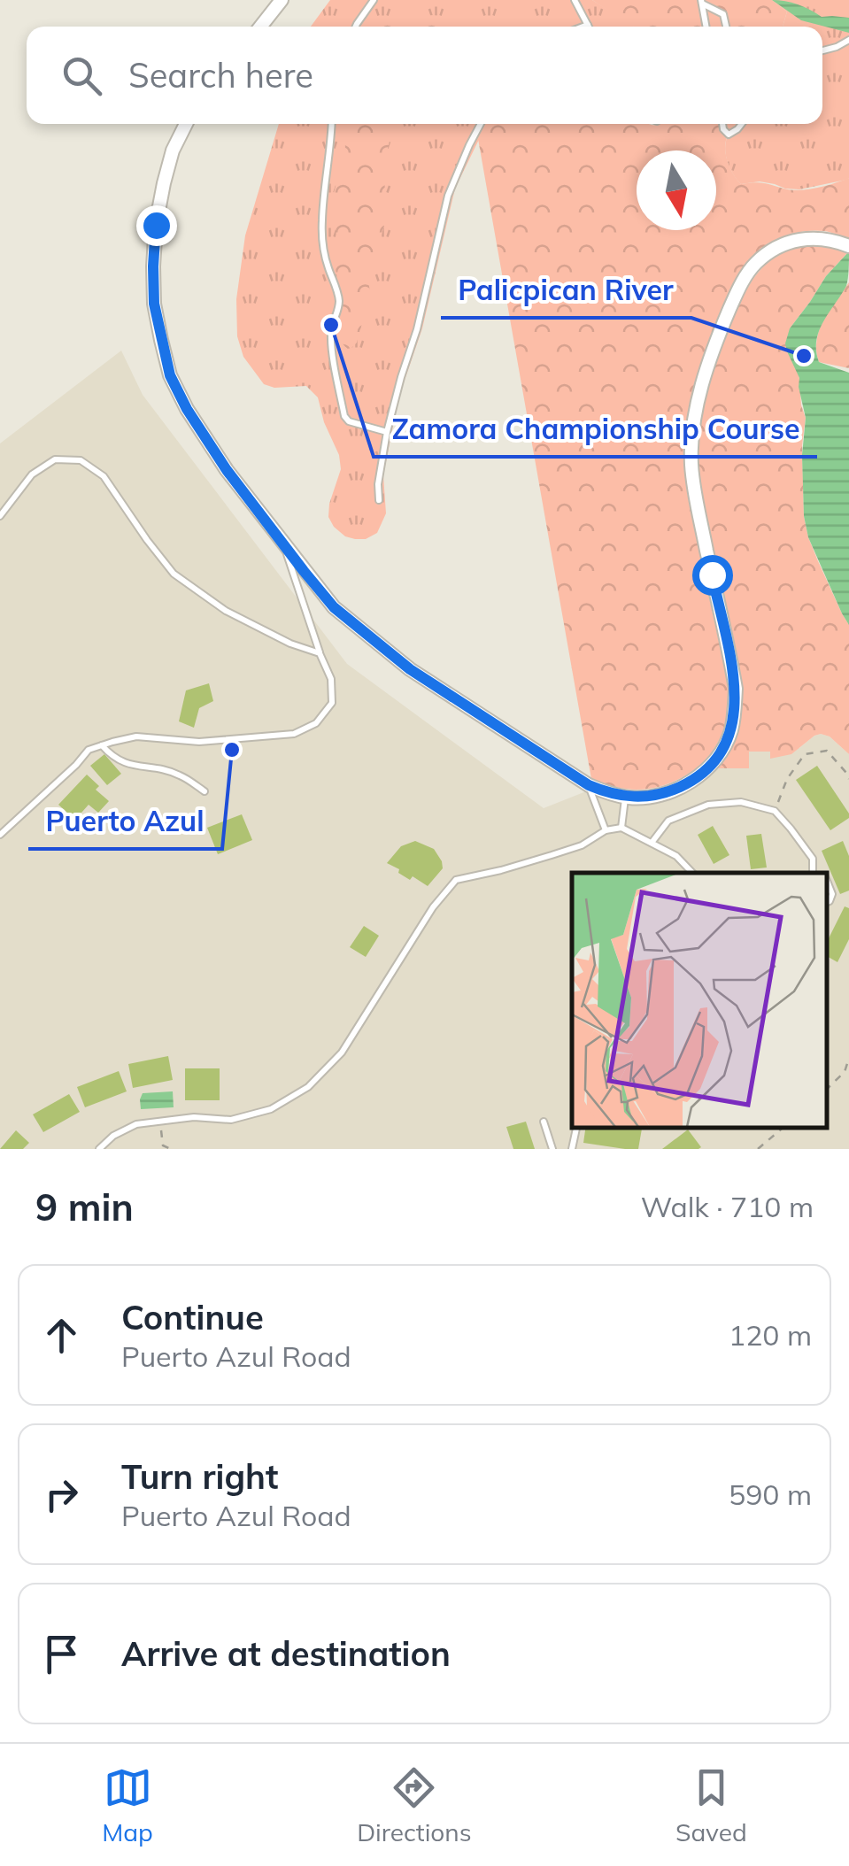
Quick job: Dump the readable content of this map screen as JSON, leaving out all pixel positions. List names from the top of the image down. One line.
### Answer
{"places":["Zamora Championship Course","Palicpican River","Puerto Azul"],"north":"bottom","page":{"search":"Search here","heading":["9 min","Walk · 710 m"],"list":[["Continue","Puerto Azul Road","120 m"],["Turn right","Puerto Azul Road","590 m"],"Arrive at destination"],"nav":["Map","Directions","Saved"]}}
